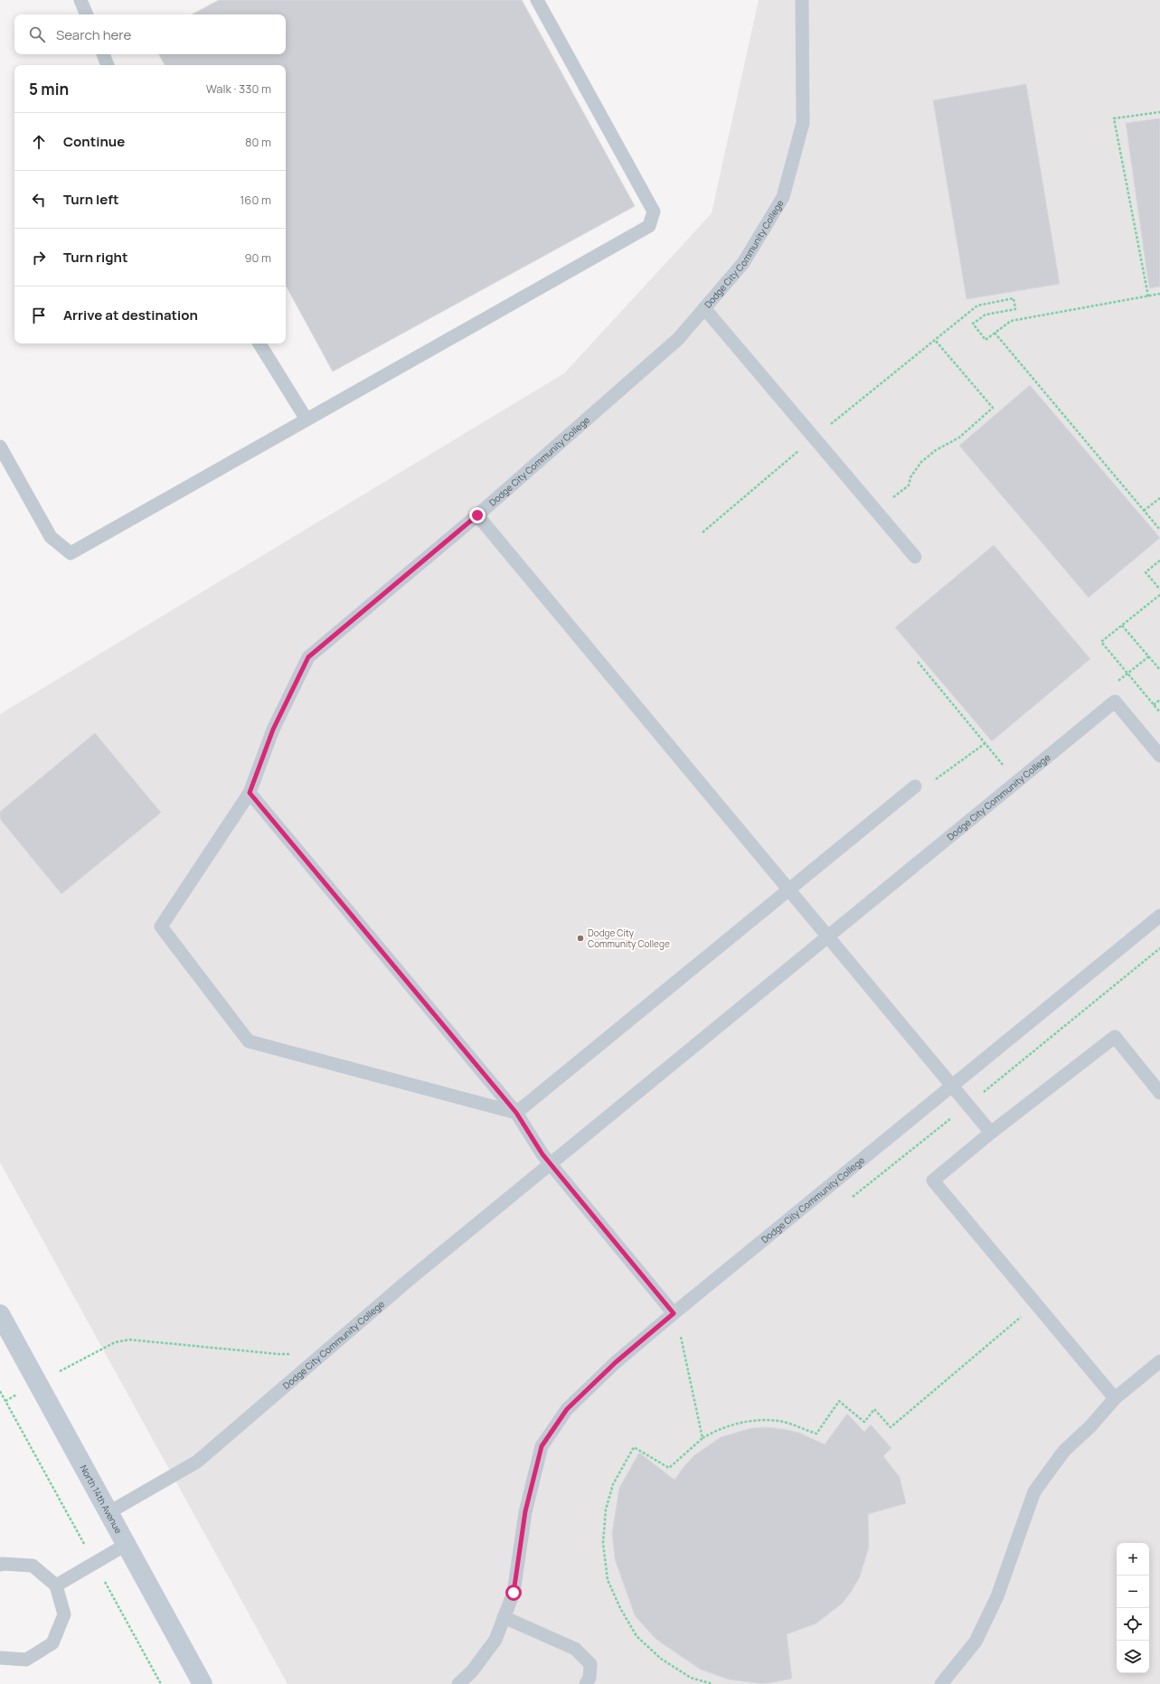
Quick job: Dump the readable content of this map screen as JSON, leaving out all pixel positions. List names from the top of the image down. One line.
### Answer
{"streets":{"main road":["North 14th Avenue"],"lane":["Dodge City Community College"]},"crossings":[["Dodge City Community College","North 14th Avenue"]],"places":["Dodge City Community College"],"page":{"search":"Search here","heading":["5 min","Walk · 330 m"],"list":[["Continue","80 m"],["Turn left","160 m"],["Turn right","90 m"],"Arrive at destination"],"map_buttons":["+","−"]}}
